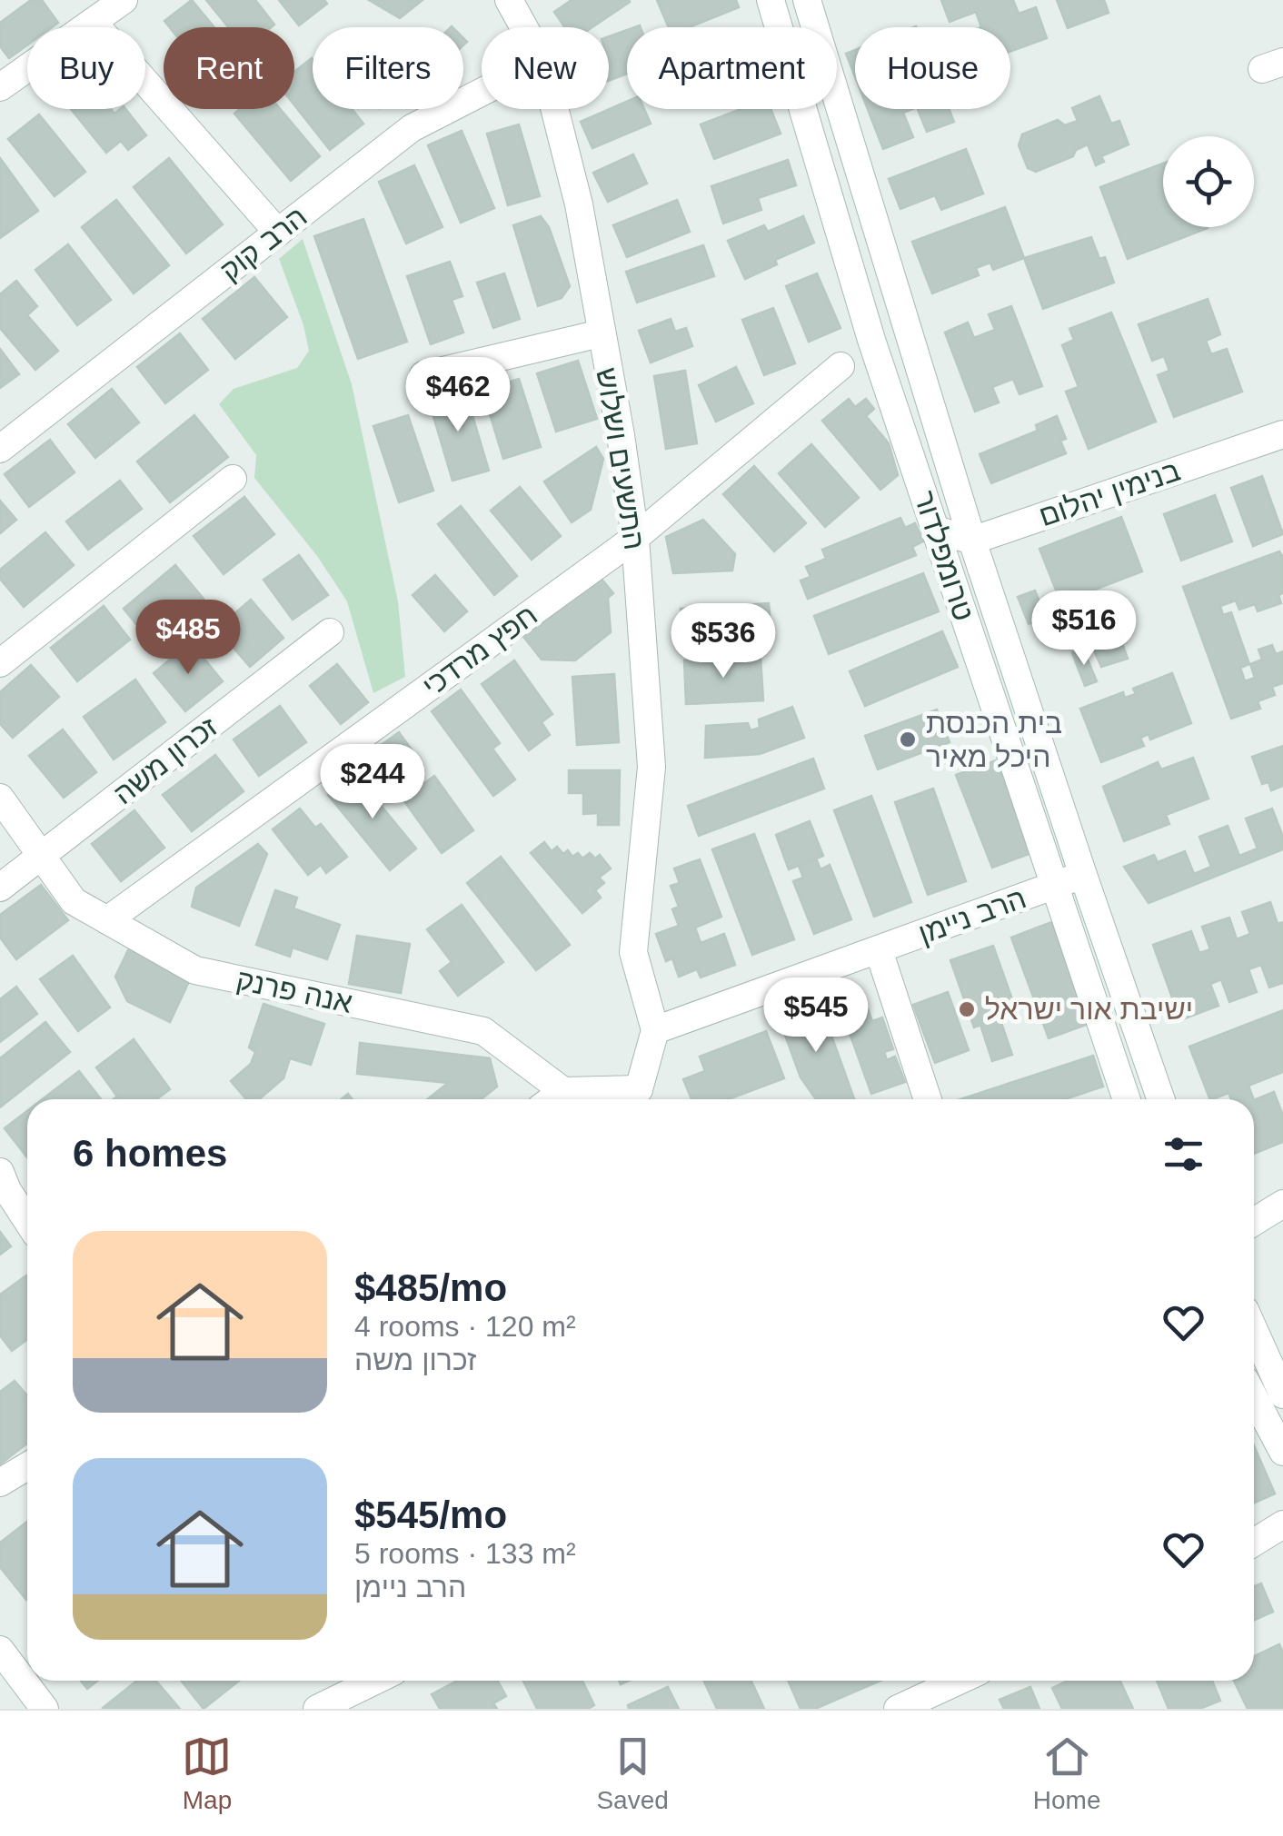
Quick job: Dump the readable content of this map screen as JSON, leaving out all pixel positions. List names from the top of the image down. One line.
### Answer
{"streets":{"street":["הרב קוק","התשעים ושלוש","בנימין יהלום","טרומפלדור","חפץ מרדכי","זכרון משה","הרב ניימן","אנה פרנק"]},"crossings":[["התשעים ושלוש","חפץ מרדכי"],["התשעים ושלוש","הרב ניימן"],["בנימין יהלום","טרומפלדור"],["טרומפלדור","הרב ניימן"],["חפץ מרדכי","אנה פרנק"],["זכרון משה","אנה פרנק"]],"places":["בית הכנסת היכל מאיר","ישיבת אור ישראל"],"page":{"chip":["Buy","Rent","Filters","New","Apartment","House"],"price":["$462","$516","$485","$536","$244","$545"],"heading":"6 homes","list":[{"name":"$485/mo","note":"4 rooms · 120 m² · זכרון משה"},{"name":"$545/mo","note":"5 rooms · 133 m² · הרב ניימן"}],"tabs":["Map","Saved","Home"]}}
